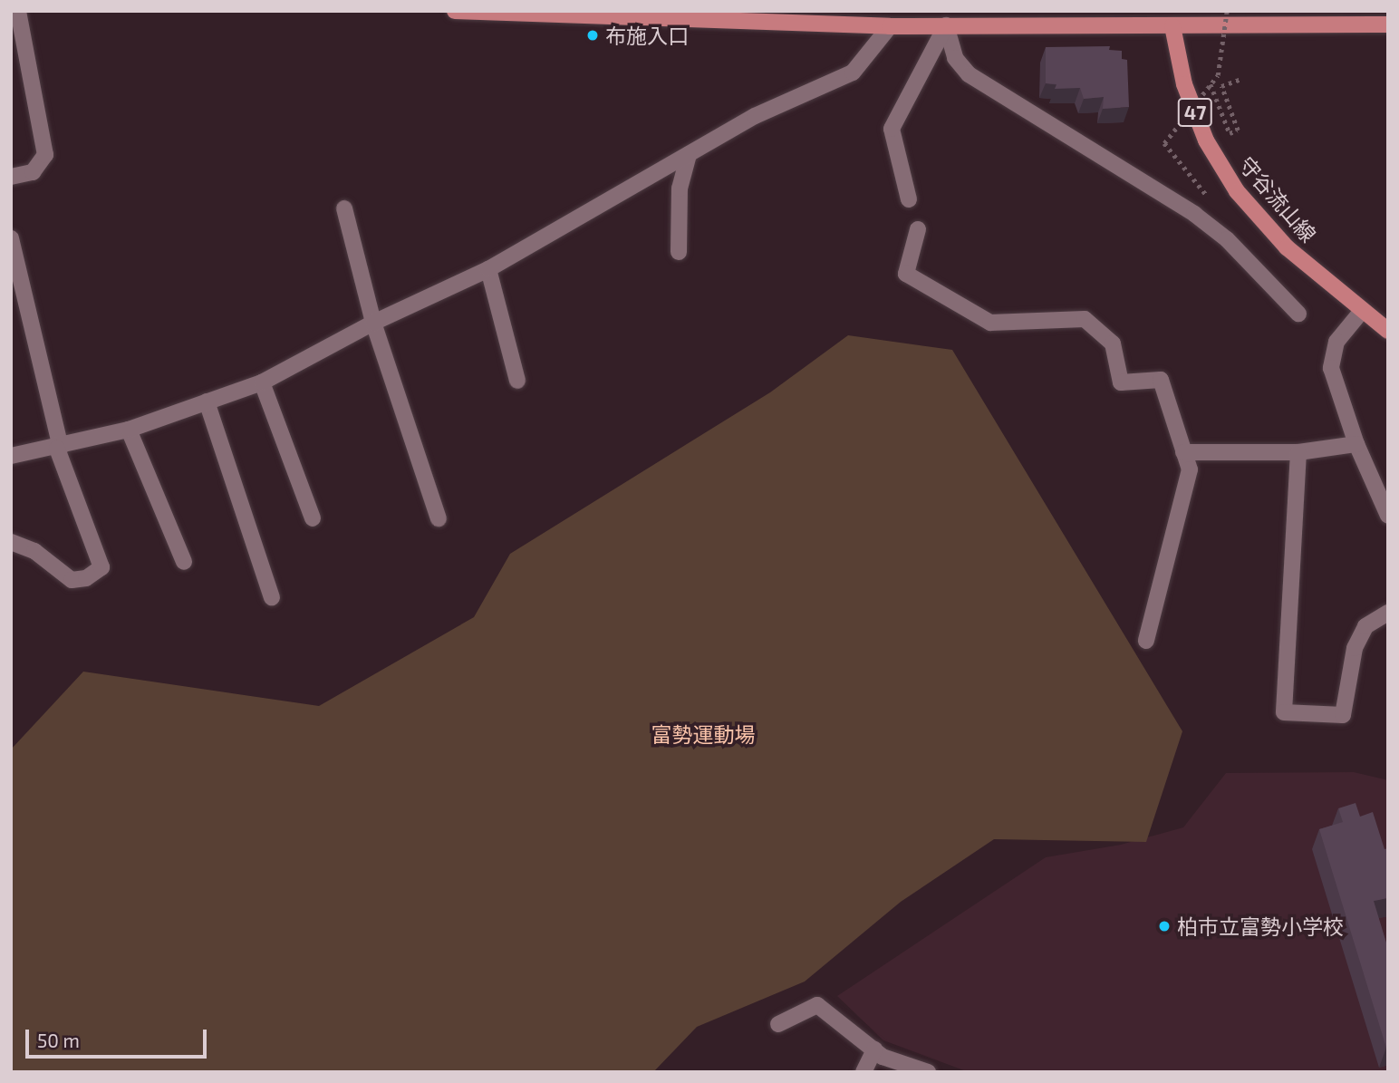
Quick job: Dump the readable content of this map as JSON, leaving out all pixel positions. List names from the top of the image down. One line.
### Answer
{"streets":{"main road":["47","守谷流山線"]},"parks":["富勢運動場"],"places":["布施入口","柏市立富勢小学校"],"scale_bar":"50 m"}
